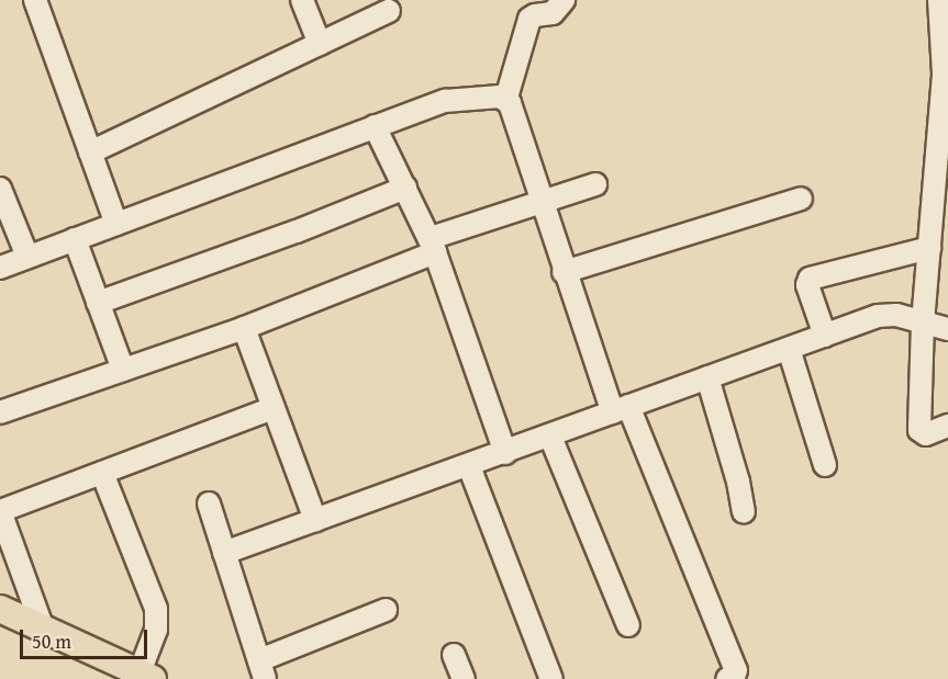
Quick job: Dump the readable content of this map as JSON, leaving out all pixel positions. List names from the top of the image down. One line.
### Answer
{"scale_bar":"50 m"}
